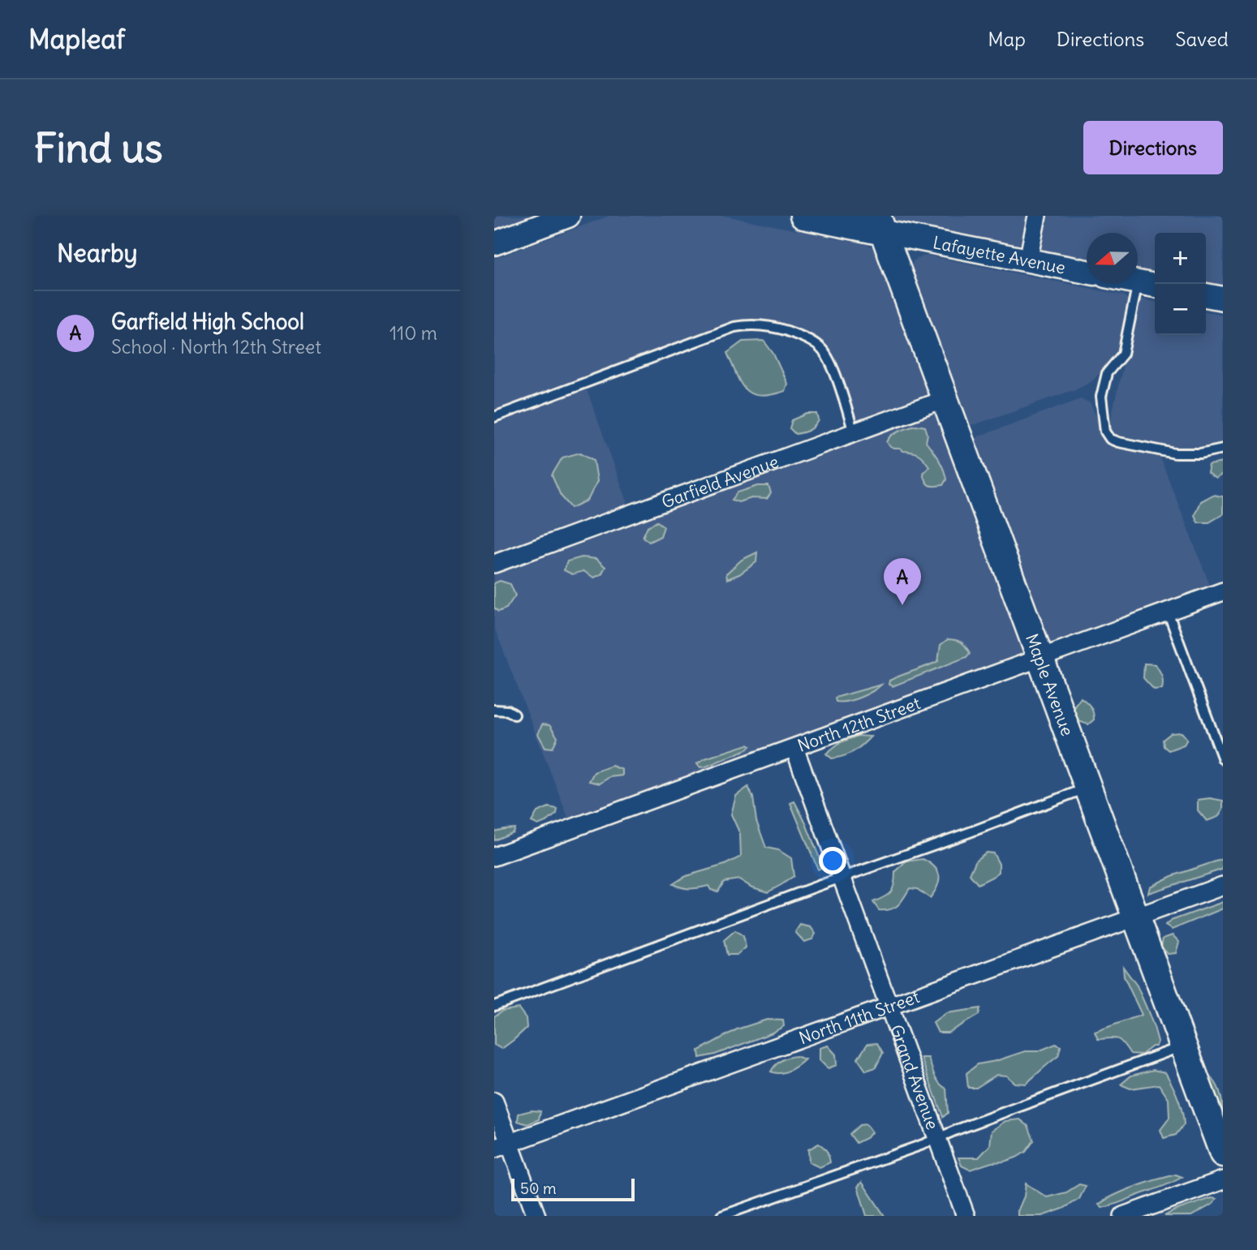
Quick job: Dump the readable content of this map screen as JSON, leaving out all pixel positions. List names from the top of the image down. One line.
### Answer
{"streets":{"main road":["Lafayette Avenue","Maple Avenue"],"street":["Garfield Avenue","North 12th Street","North 11th Street","Grand Avenue"]},"crossings":[["Lafayette Avenue","Maple Avenue"],["Garfield Avenue","Maple Avenue"],["Maple Avenue","North 12th Street"],["Maple Avenue","North 11th Street"],["North 12th Street","Grand Avenue"],["North 11th Street","Grand Avenue"]],"scale_bar":"50 m","north":"left","page":{"header":"Mapleaf","nav":["Map","Directions","Saved"],"buttons":"Directions","title":"Find us","heading":"Nearby","map_buttons":["+","−"],"list":[{"mark":"A","name":"Garfield High School","note":"School · North 12th Street","value":"110 m"}],"pins":"A","scale":"50 m"}}
